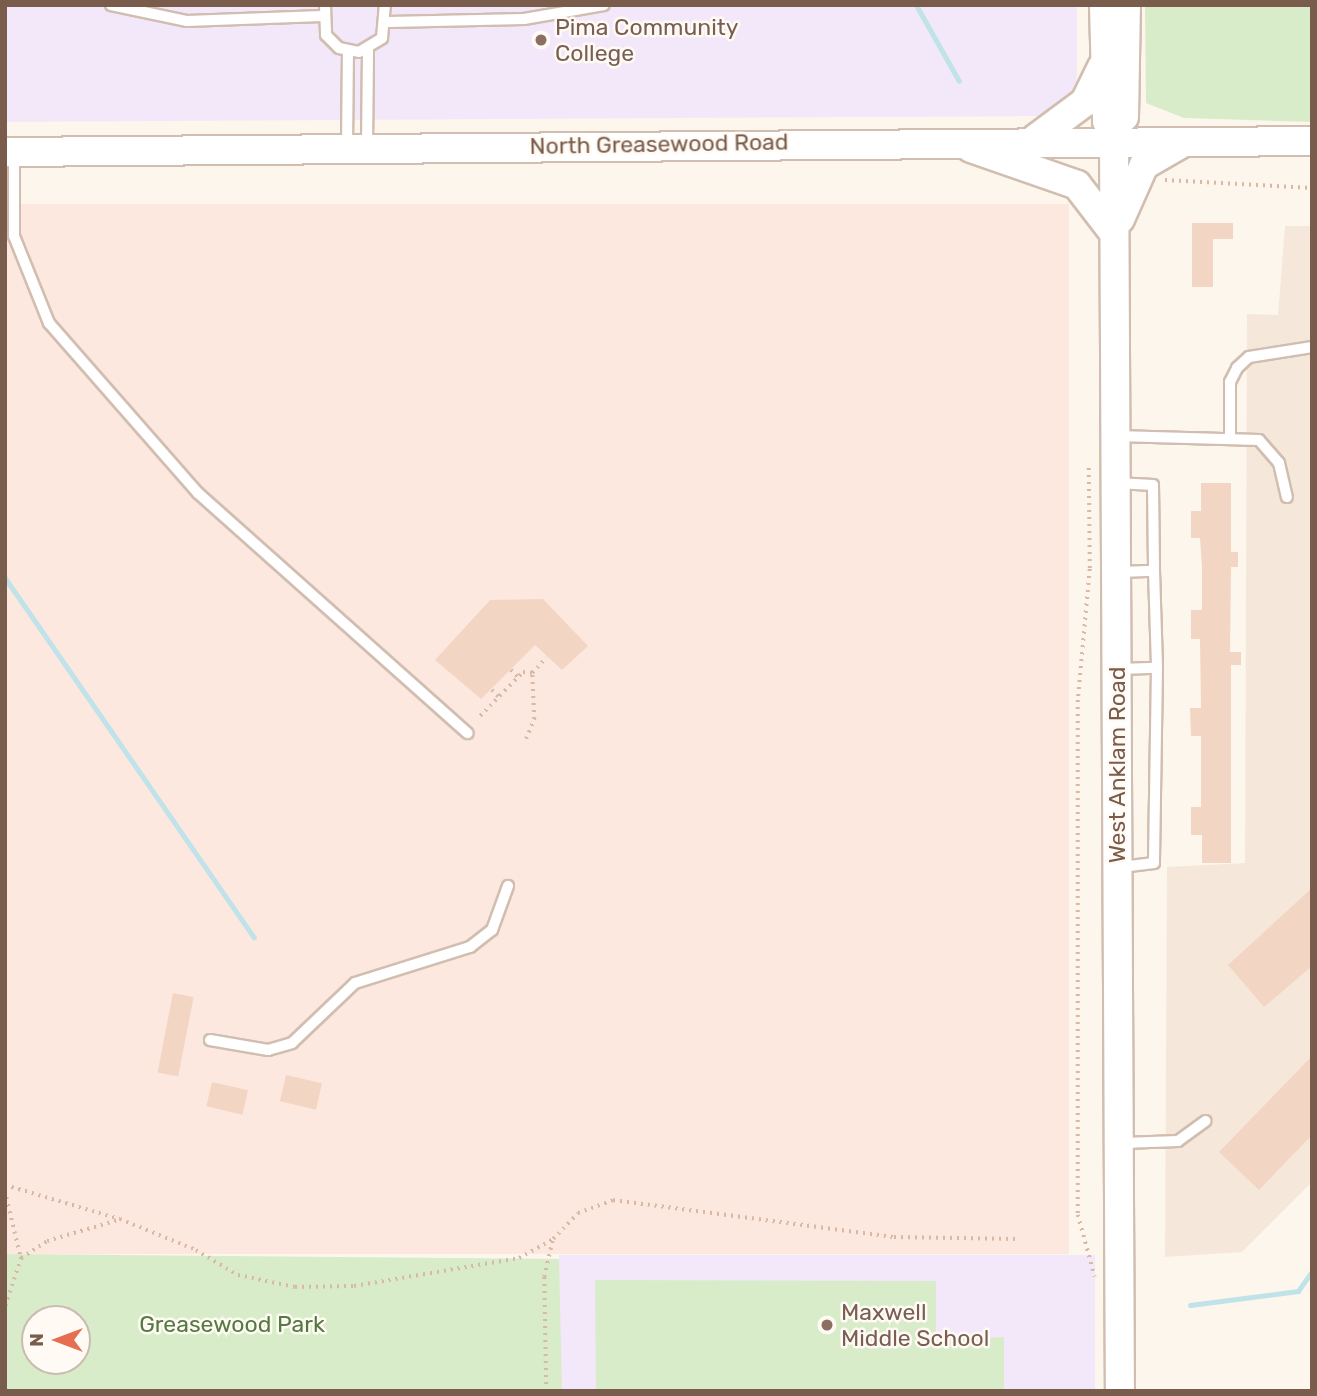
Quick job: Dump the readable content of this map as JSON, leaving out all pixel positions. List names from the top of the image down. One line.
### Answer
{"streets":{"main road":["North Greasewood Road","West Anklam Road"]},"crossings":[["North Greasewood Road","West Anklam Road"]],"parks":["Greasewood Park"],"places":["Pima Community College","Maxwell Middle School"],"north":"left"}
